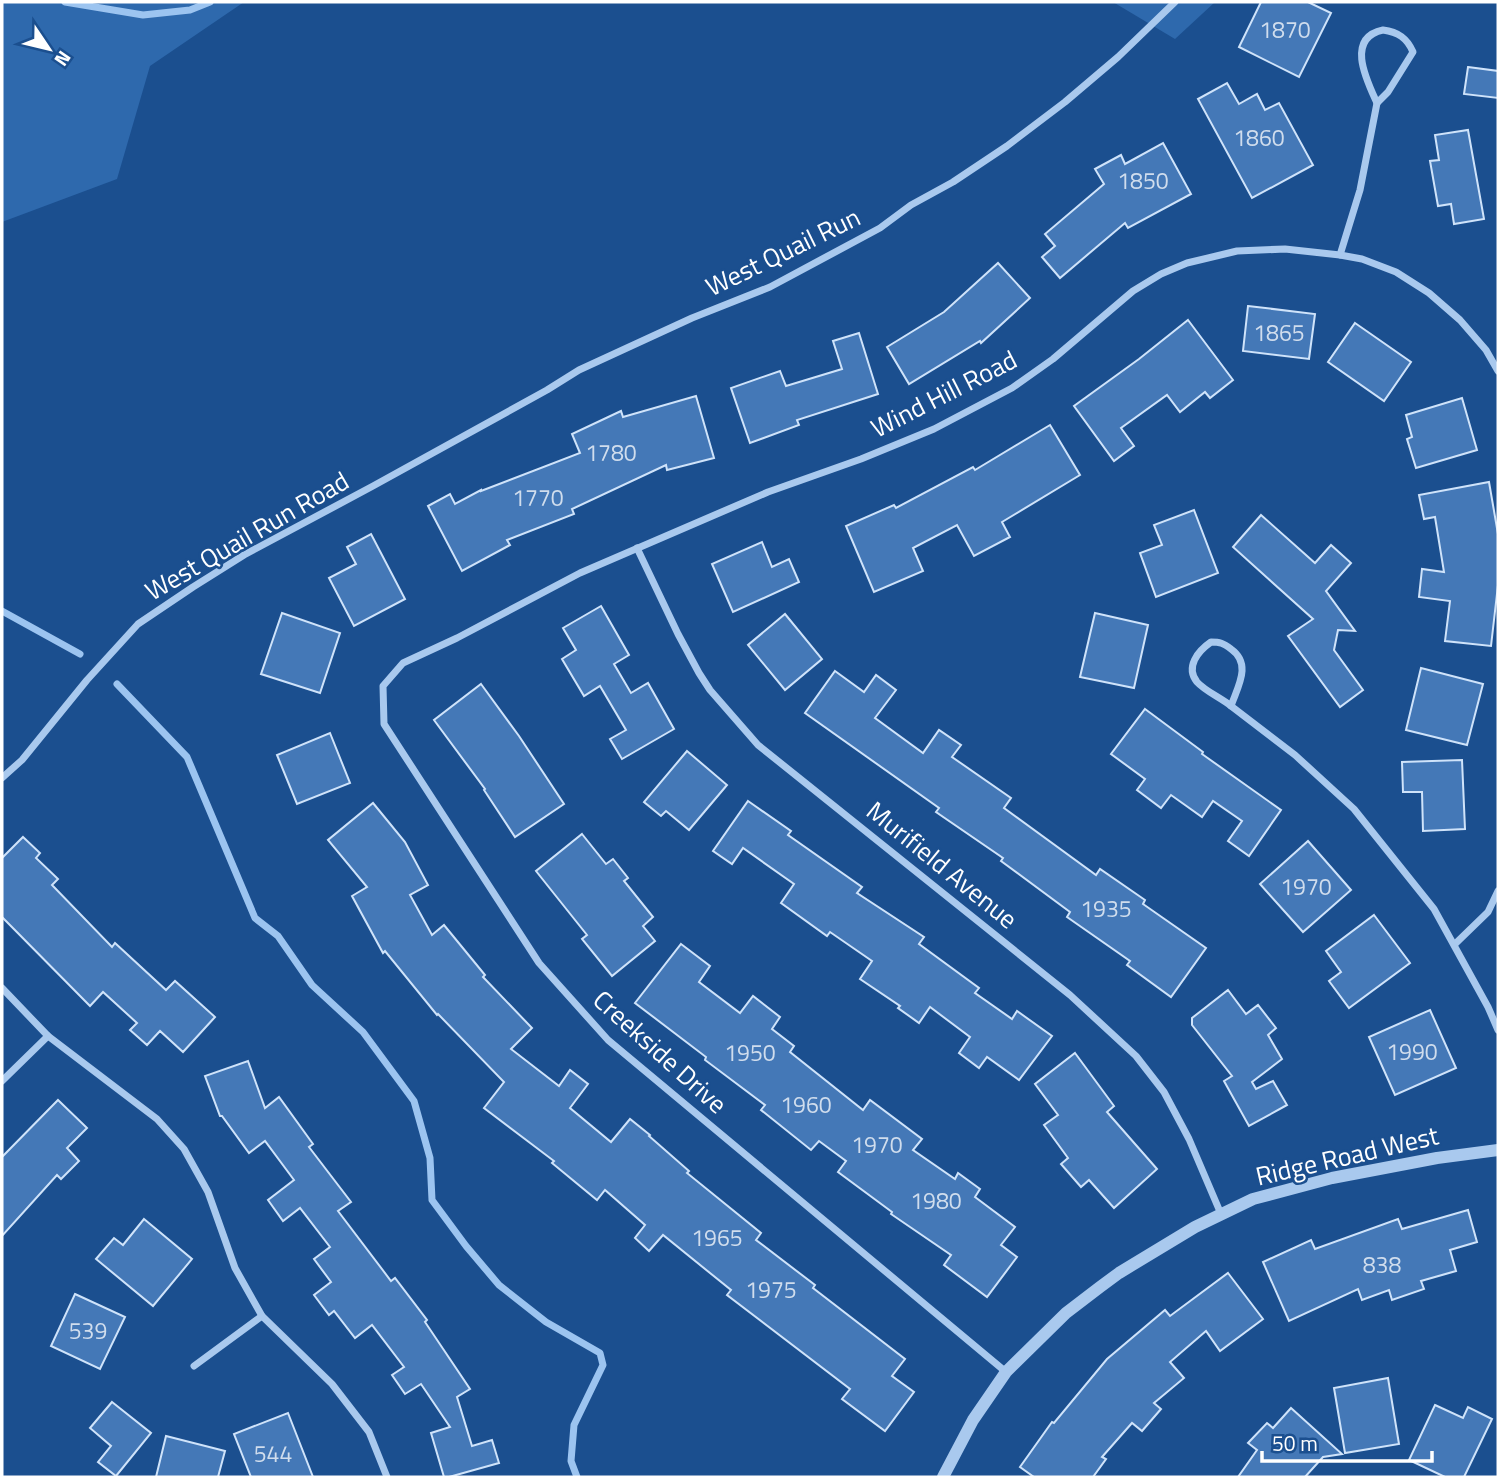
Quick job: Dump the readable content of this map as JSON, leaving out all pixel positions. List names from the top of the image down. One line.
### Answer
{"streets":{"street":["West Quail Run","Wind Hill Road","West Quail Run Road","Murifield Avenue","Creekside Drive","Ridge Road West"]},"crossings":[["West Quail Run","West Quail Run Road"],["Wind Hill Road","Murifield Avenue"],["Wind Hill Road","Creekside Drive"],["Murifield Avenue","Ridge Road West"],["Creekside Drive","Ridge Road West"]],"house_numbers":["1870","1860","1850","1865","1780","1770","1970","1935","1990","1950","1960","1970","1980","1965","838","1975","539","544"],"scale_bar":"50 m","north":"bottom right"}
